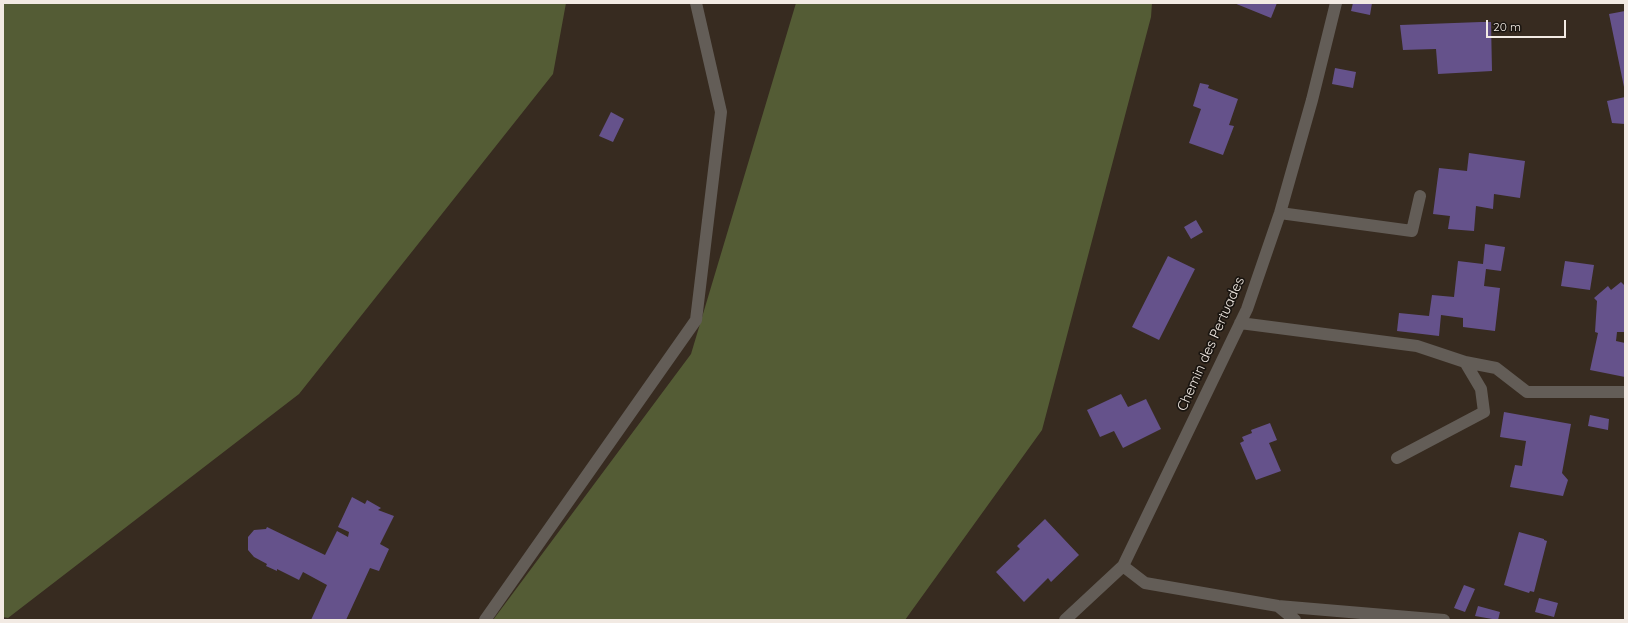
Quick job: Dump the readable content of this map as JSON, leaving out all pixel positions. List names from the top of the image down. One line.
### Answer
{"streets":{"street":["Chemin des Pertuades"]},"scale_bar":"20 m"}
